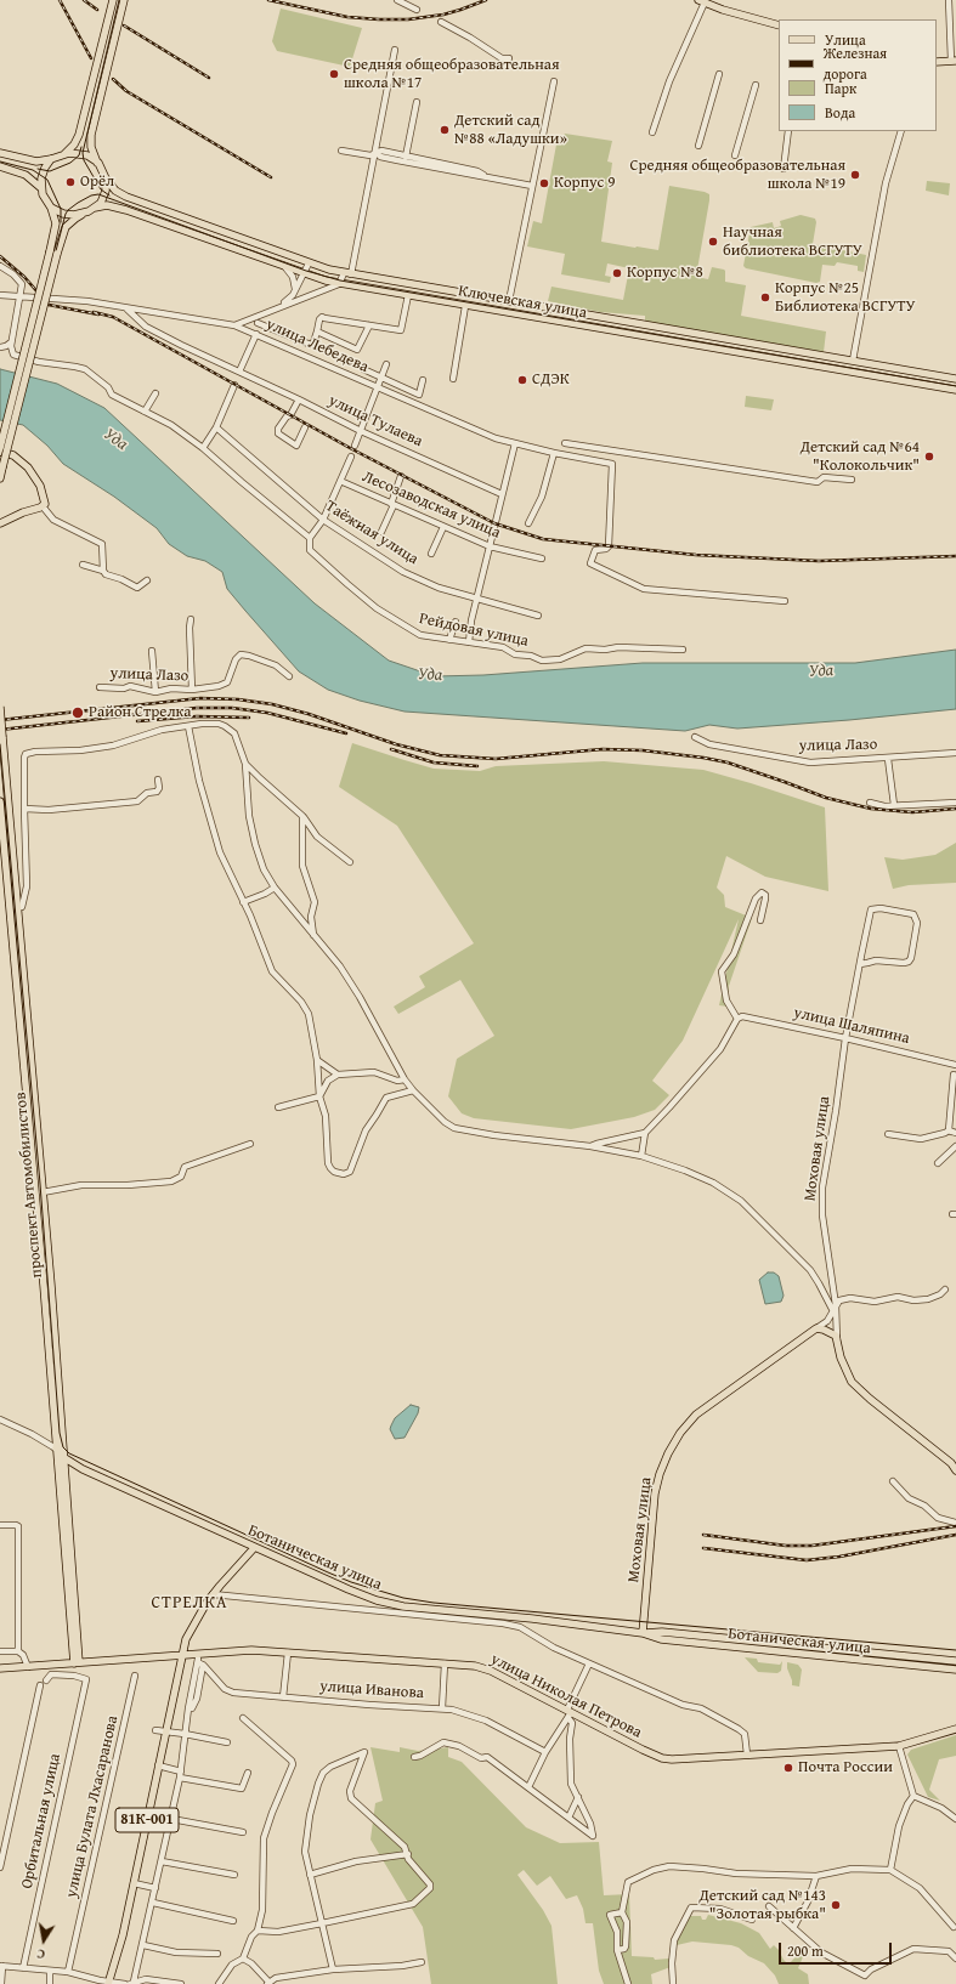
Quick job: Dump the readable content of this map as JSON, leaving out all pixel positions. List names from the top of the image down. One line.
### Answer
{"streets":{"main road":["Ключевская улица","Моховая улица","проспект Автомобилистов","Ботаническая улица","улица Николая Петрова","81К-001"],"street":["улица Лебедева","улица Тулаева","Лесозаводская улица","Таёжная улица","Рейдовая улица","улица Лазо","улица Шаляпина","улица Иванова","улица Булата Лхасаранова","Орбитальная улица"]},"crossings":[["улица Лебедева","улица Тулаева"],["улица Шаляпина","Моховая улица"],["Моховая улица","Ботаническая улица"],["проспект Автомобилистов","Ботаническая улица"],["проспект Автомобилистов","улица Николая Петрова"],["улица Николая Петрова","81К-001"]],"districts":["СТРЕЛКА"],"water":["Уда"],"places":["Средняя общеобразовательная школа №17","Детский сад №88 «Ладушки»","Средняя общеобразовательная школа №19","Орёл","Корпус 9","Научная библиотека ВСГУТУ","Корпус №8","Корпус №25 Библиотека ВСГУТУ","СДЭК","Детский сад №64 \"Колокольчик\"","Район Стрелка","Почта России","Детский сад №143 \"Золотая рыбка\""],"legend":["Улица","Железная дорога","Парк","Вода"],"scale_bar":"200 m","north":"bottom"}
